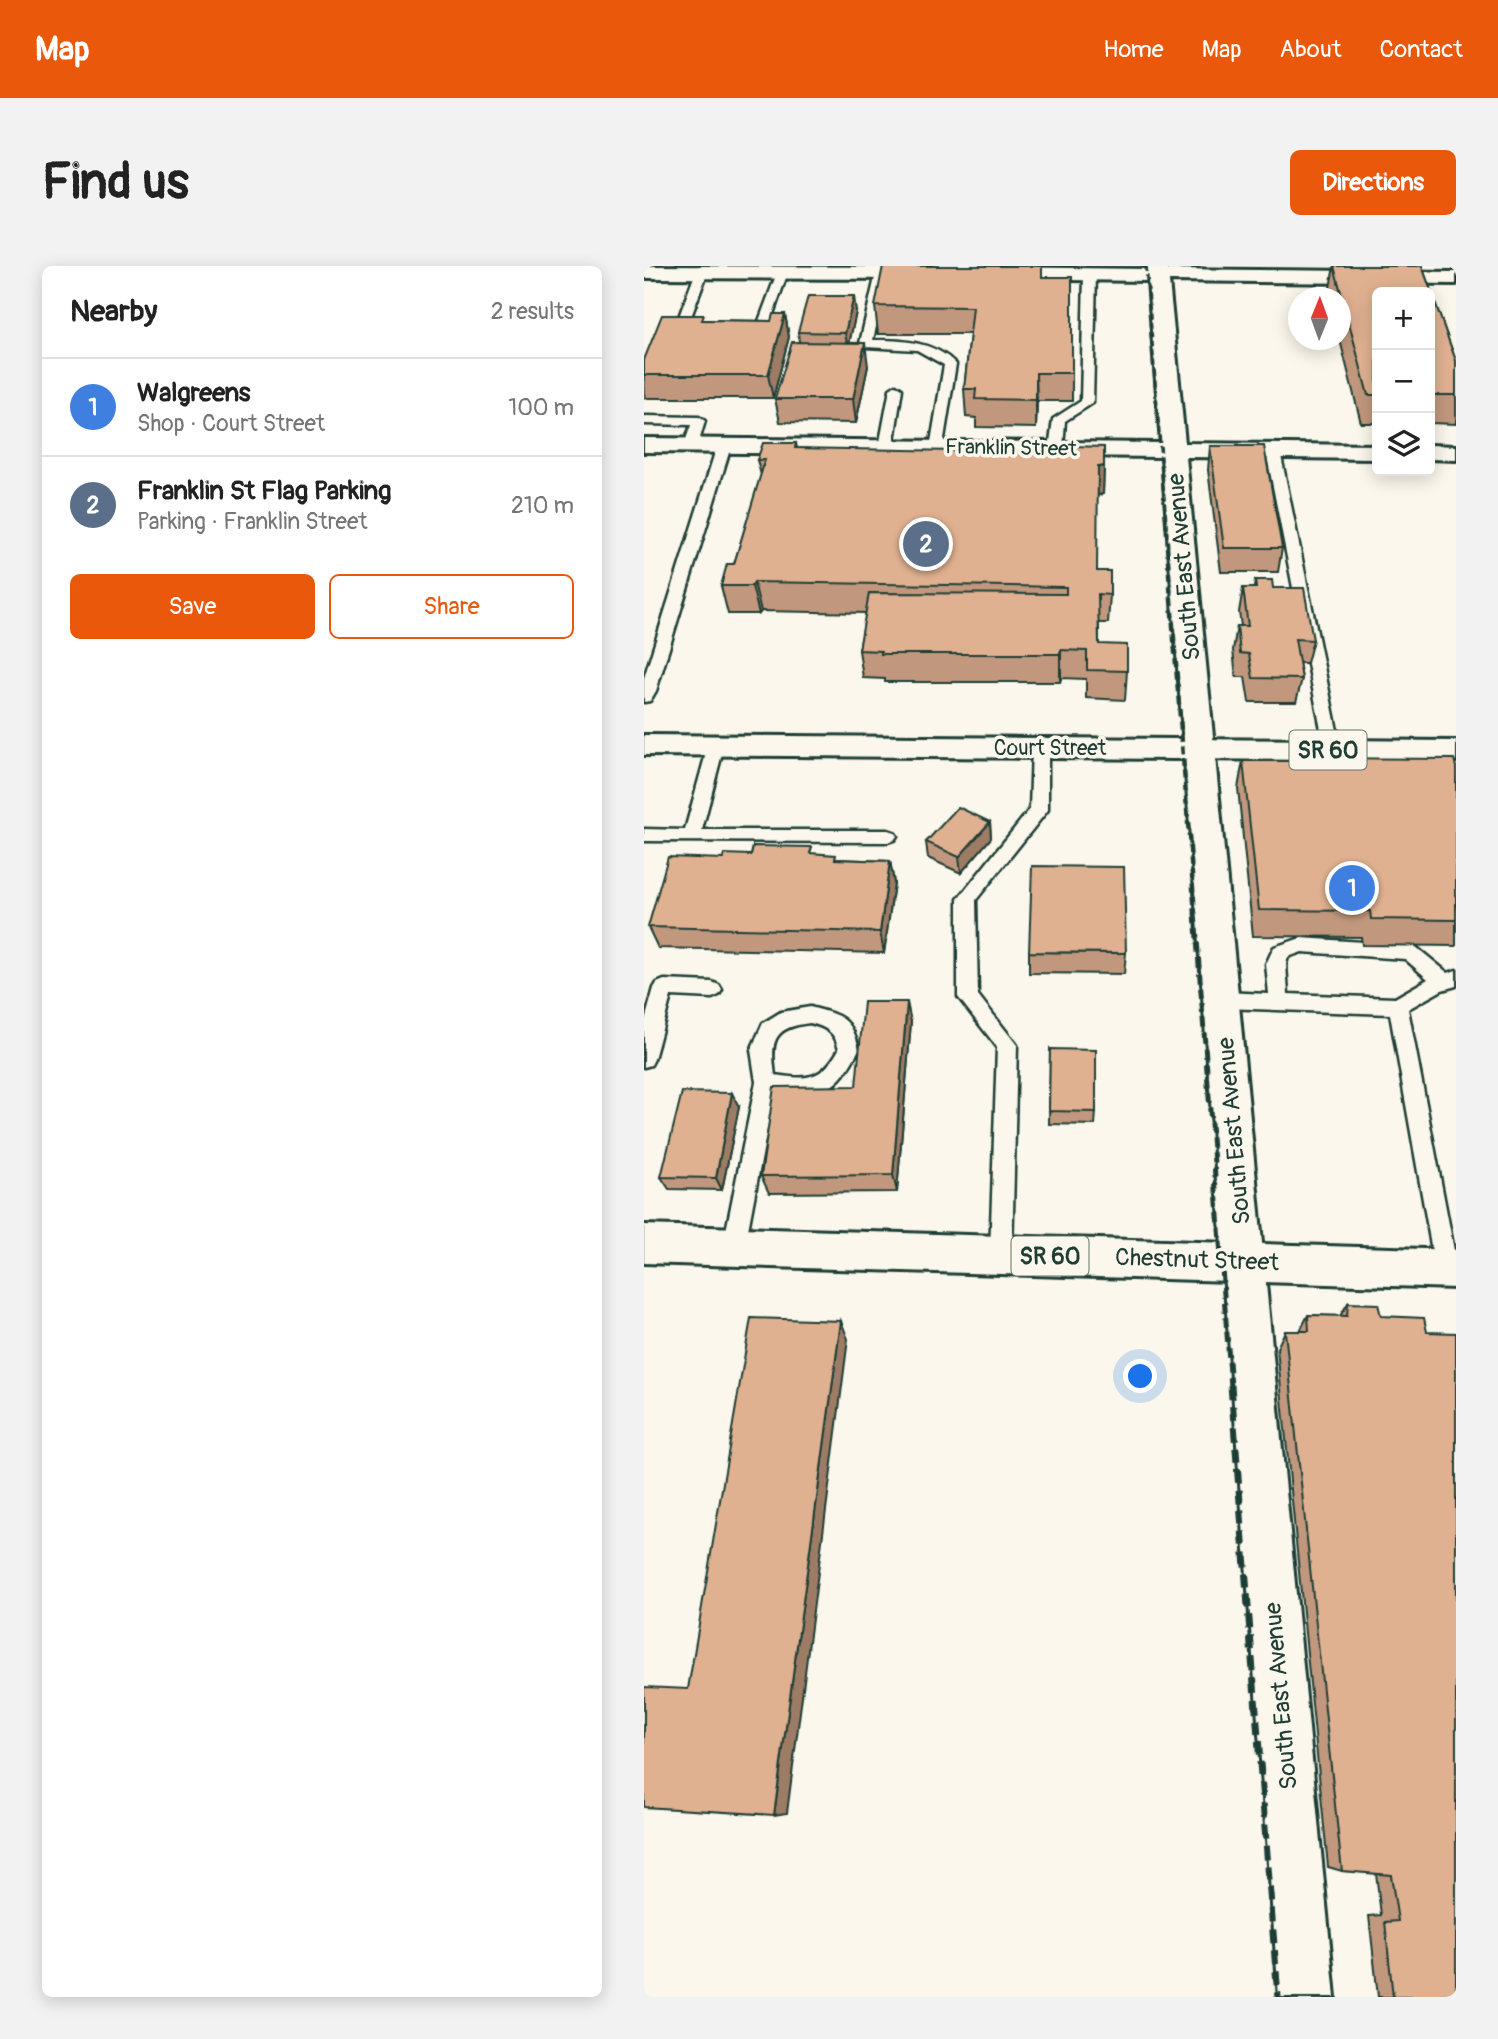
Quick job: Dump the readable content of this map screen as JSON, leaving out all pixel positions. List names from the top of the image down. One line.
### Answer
{"streets":{"street":["Franklin Street","South East Avenue","Court Street","SR 60","Chestnut Street"]},"crossings":[["Franklin Street","South East Avenue"],["South East Avenue","Court Street"],["South East Avenue","Chestnut Street"]],"north":"top","page":{"header":"Map","nav":["Home","Map","About","Contact"],"buttons":["Directions",["Save","Share"]],"title":"Find us","heading":["Nearby","2 results"],"map_buttons":["+","−"],"list":[{"mark":"1","name":"Walgreens","note":"Shop · Court Street","value":"100 m"},{"mark":"2","name":"Franklin St Flag Parking","note":"Parking · Franklin Street","value":"210 m"}],"pins":["2","1"]}}
